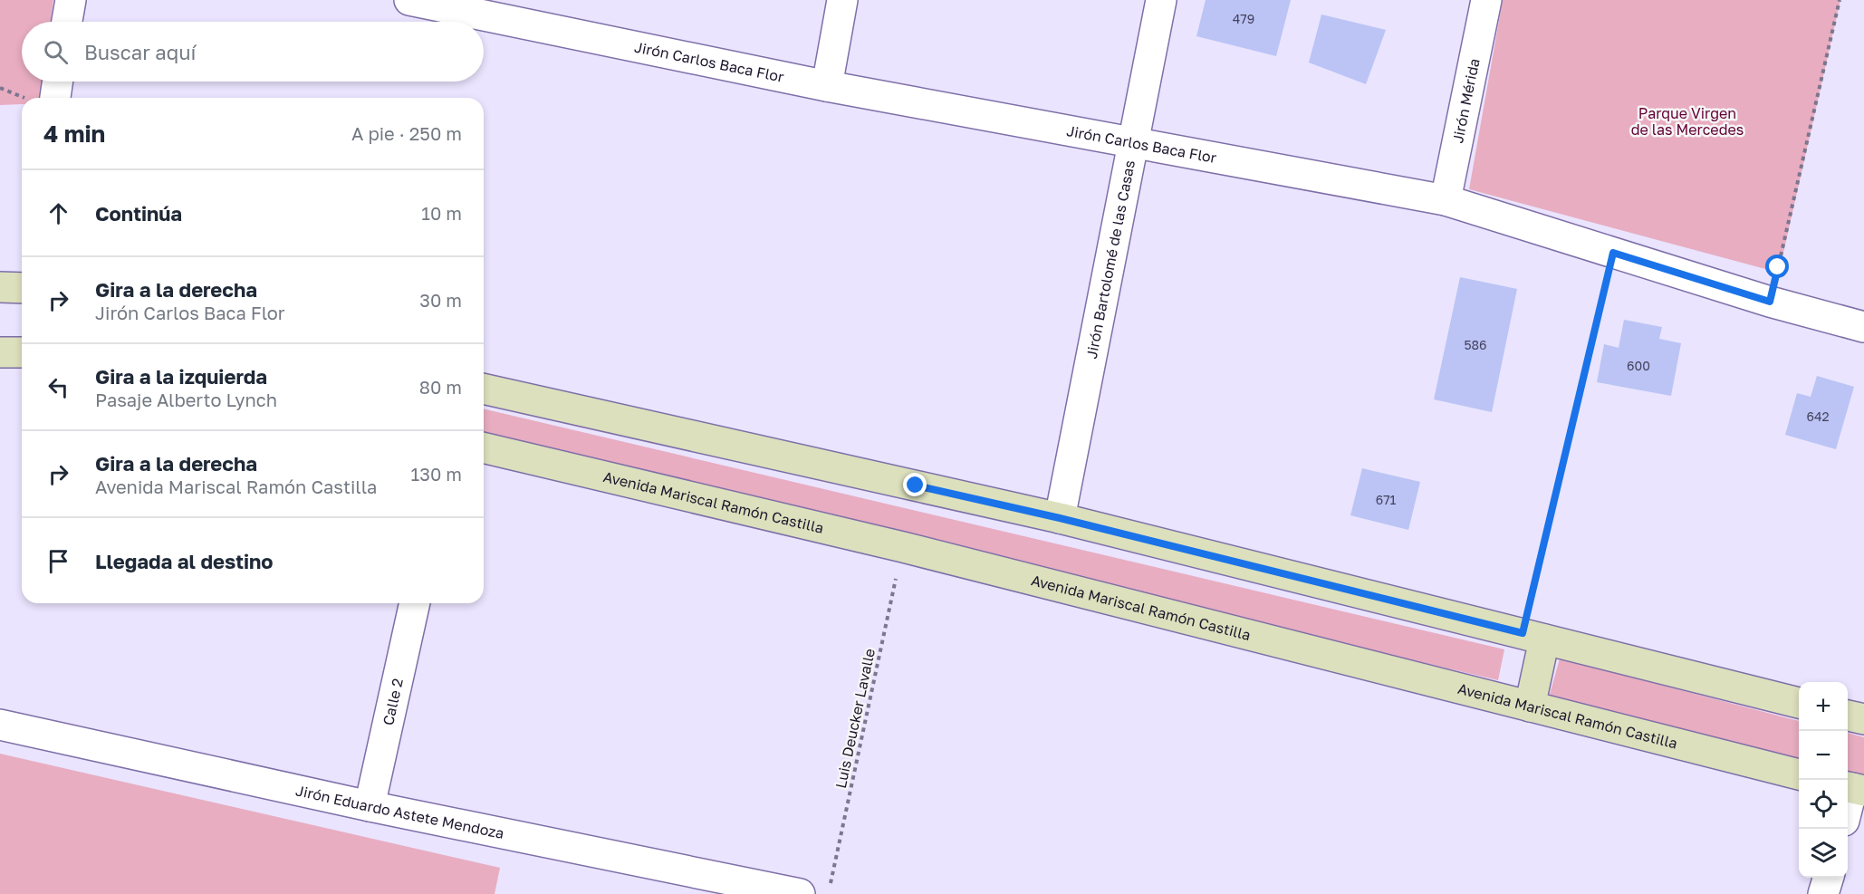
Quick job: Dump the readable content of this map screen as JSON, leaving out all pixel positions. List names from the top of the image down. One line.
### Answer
{"streets":{"main road":["Avenida Mariscal Ramón Castilla"],"street":["Jirón Carlos Baca Flor","Jirón Mérida","Jirón Bartolomé de las Casas","Calle 2","Jirón Eduardo Astete Mendoza"],"path":["Luis Deucker Lavalle"]},"crossings":[["Jirón Carlos Baca Flor","Jirón Mérida"],["Jirón Carlos Baca Flor","Jirón Bartolomé de las Casas"],["Avenida Mariscal Ramón Castilla","Luis Deucker Lavalle"],["Calle 2","Jirón Eduardo Astete Mendoza"]],"parks":["Parque Virgen de las Mercedes"],"house_numbers":["479","586","600","642","671"],"page":{"search":"Buscar aquí","heading":["4 min","A pie · 250 m"],"list":[["Continúa","10 m"],["Gira a la derecha","Jirón Carlos Baca Flor","30 m"],["Gira a la izquierda","Pasaje Alberto Lynch","80 m"],["Gira a la derecha","Avenida Mariscal Ramón Castilla","130 m"],"Llegada al destino"],"map_buttons":["+","−"]}}
